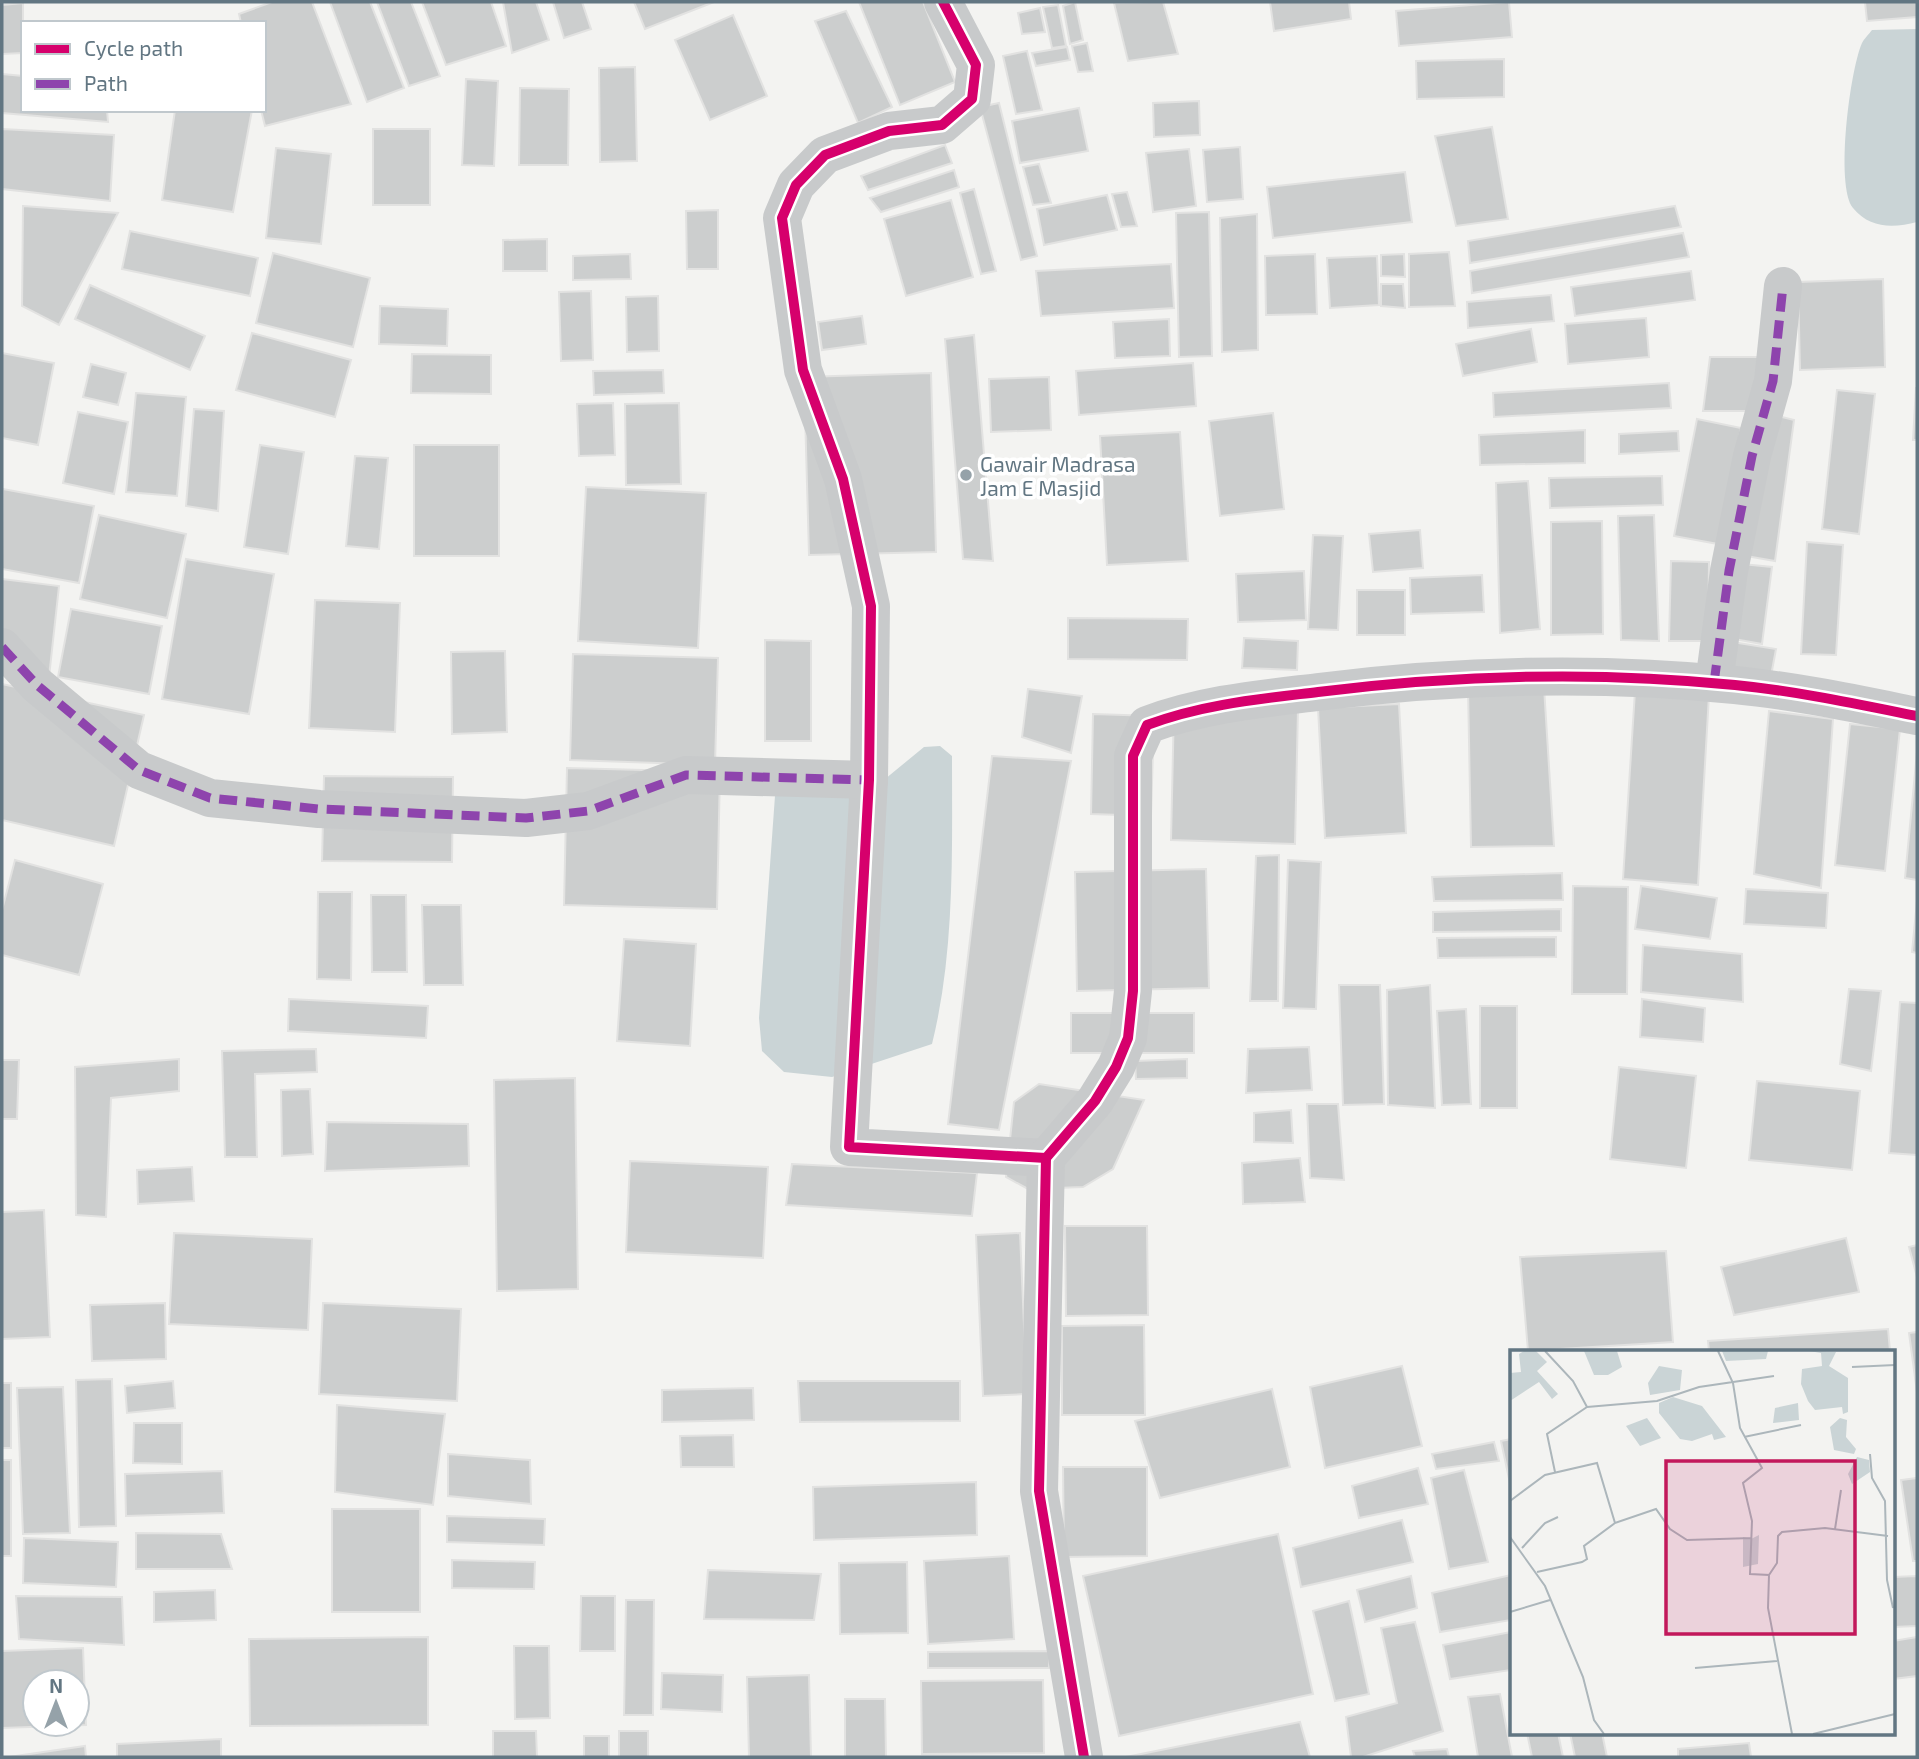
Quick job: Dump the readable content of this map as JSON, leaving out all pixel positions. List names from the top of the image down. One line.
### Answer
{"places":["Gawair Madrasa Jam E Masjid"],"legend":["Cycle path","Path"],"north":"top"}
